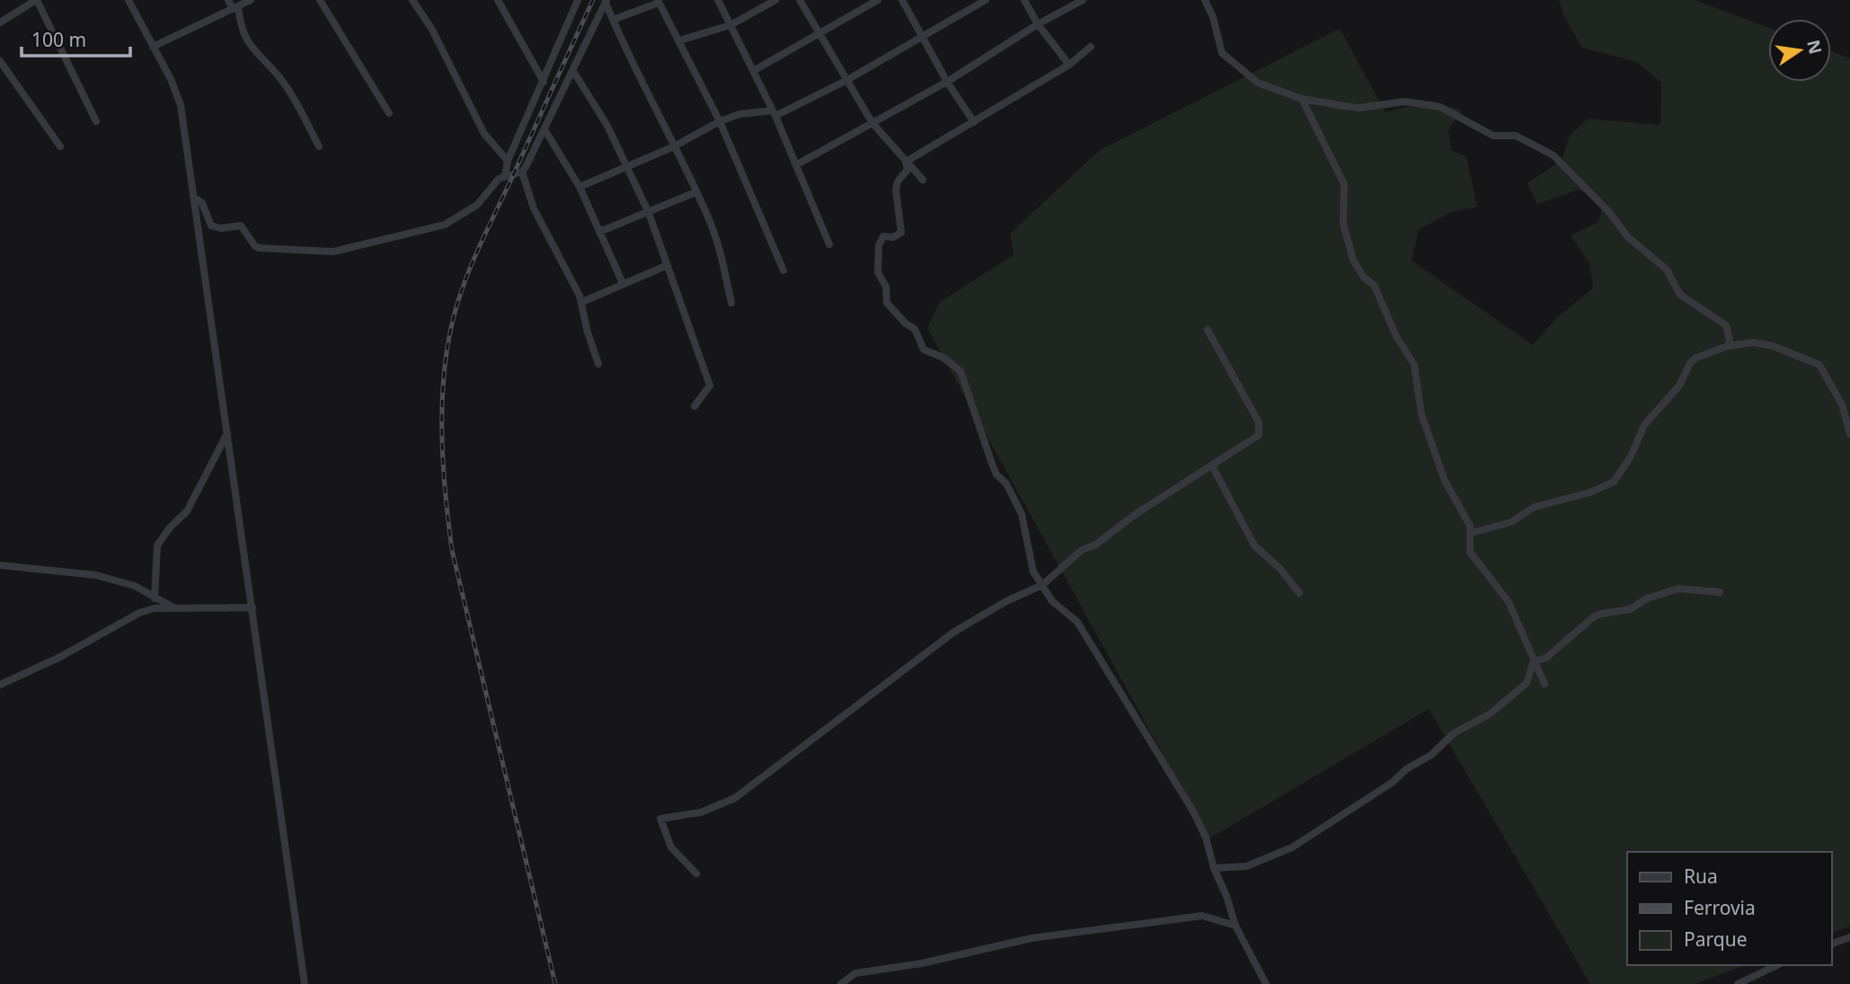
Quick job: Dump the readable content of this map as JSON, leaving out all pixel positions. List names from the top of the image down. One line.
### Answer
{"legend":["Rua","Ferrovia","Parque"],"scale_bar":"100 m","north":"right"}
